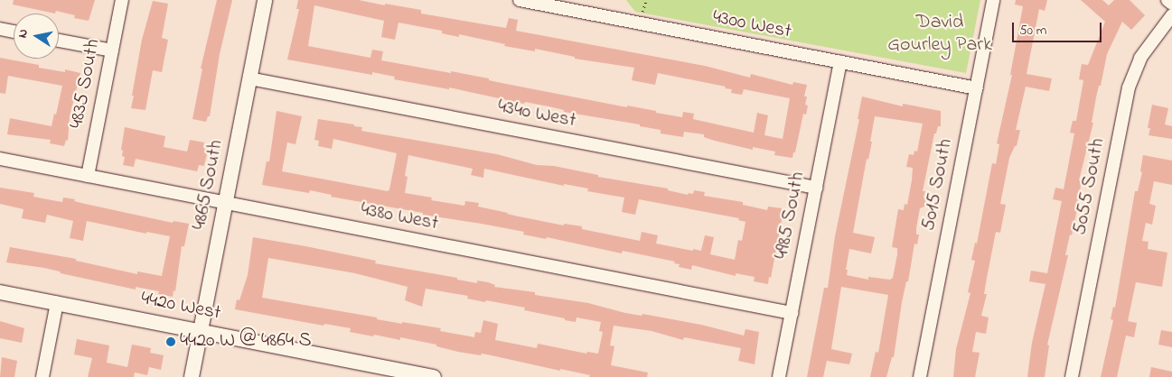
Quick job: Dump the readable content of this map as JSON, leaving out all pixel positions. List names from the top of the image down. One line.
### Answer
{"streets":{"street":["4300 West","4835 South","4340 West","4865 South","5015 South","5055 South","4985 South","4380 West","4420 West"]},"crossings":[["4300 West","5015 South"],["4300 West","4985 South"],["4835 South","4380 West"],["4340 West","4865 South"],["4340 West","4985 South"],["4865 South","4380 West"],["4865 South","4420 West"],["4985 South","4380 West"]],"parks":["David Gourley Park"],"places":["4420 W @ 4864 S"],"scale_bar":"50 m","north":"left"}
